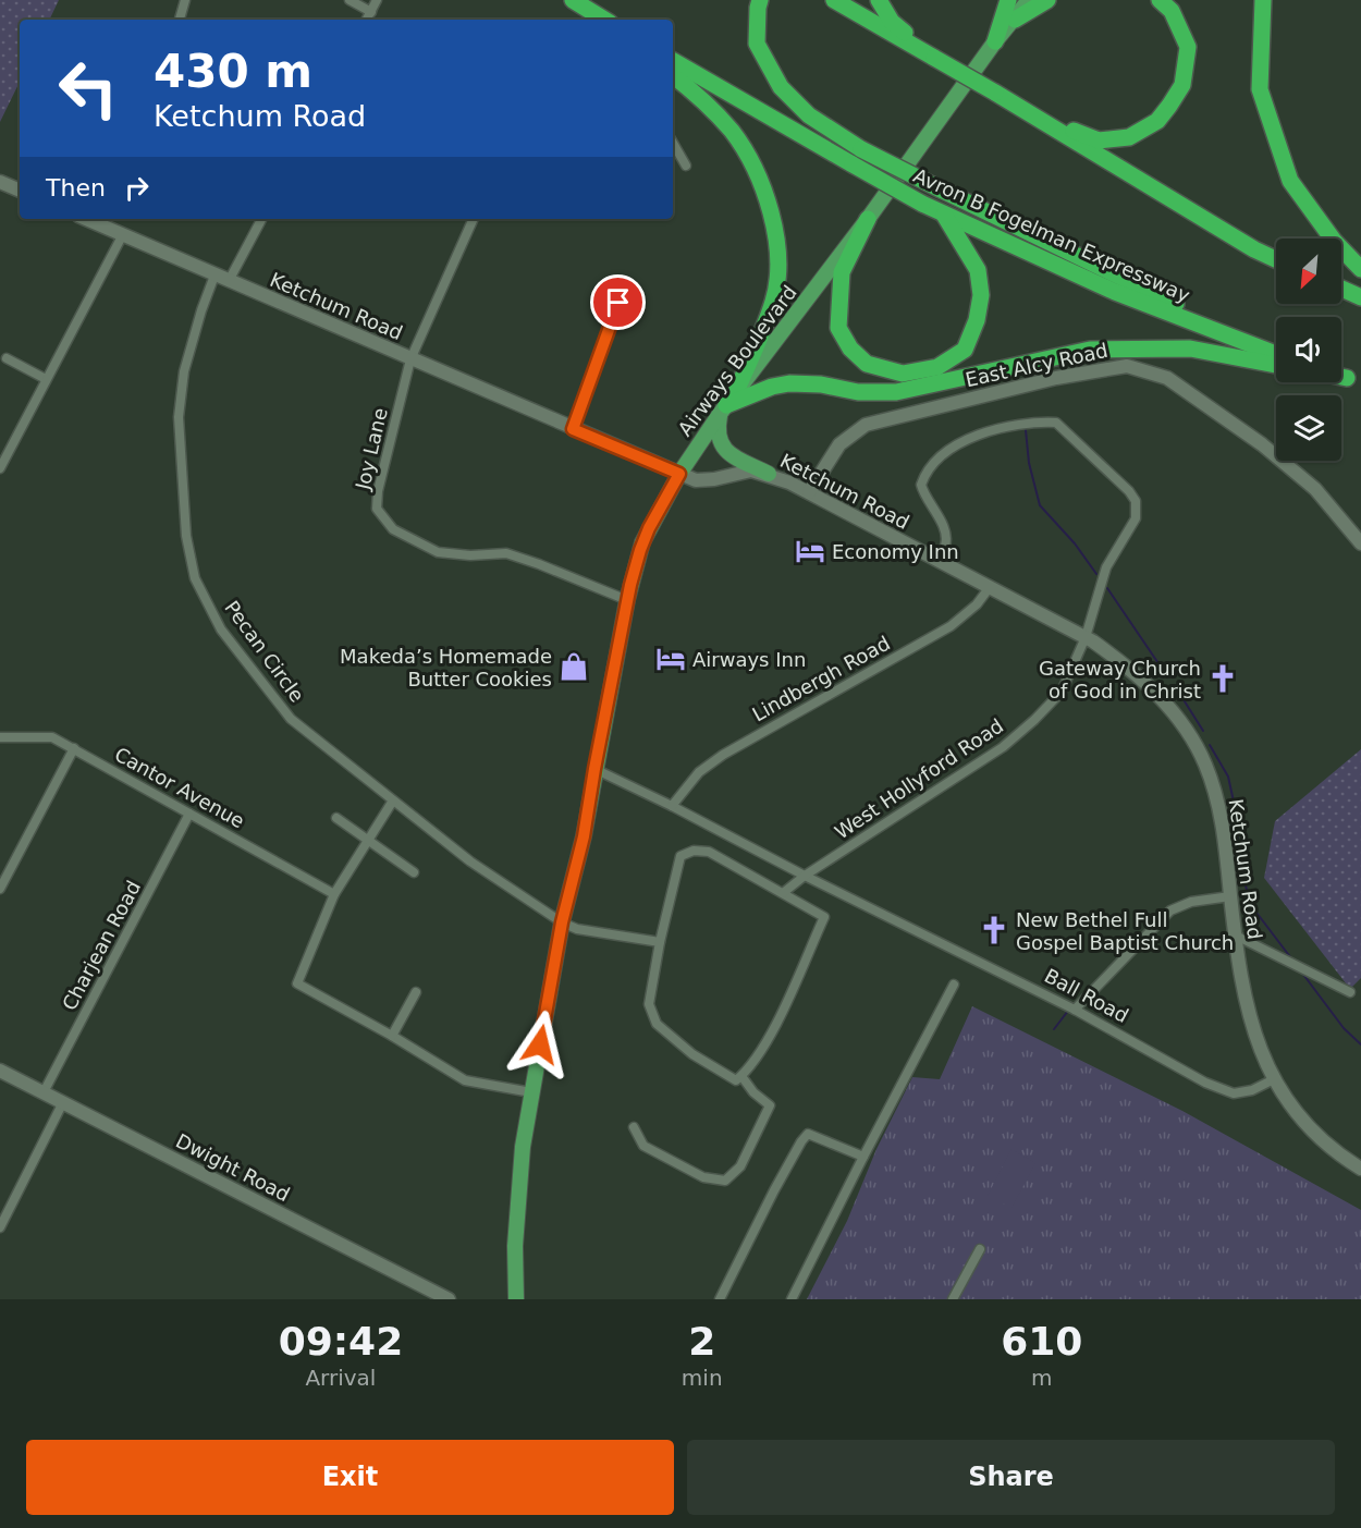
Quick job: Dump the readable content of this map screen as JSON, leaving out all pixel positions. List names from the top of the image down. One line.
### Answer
{"streets":{"highway":["Avron B Fogelman Expressway"],"main road":["Ketchum Road","Airways Boulevard","East Alcy Road","Dwight Road"],"street":["Joy Lane","Pecan Circle","Lindbergh Road","West Hollyford Road","Cantor Avenue","Charjean Road","Ball Road"]},"crossings":[["Ketchum Road","Airways Boulevard"],["Ketchum Road","East Alcy Road"],["Ketchum Road","Joy Lane"],["Ketchum Road","Pecan Circle"],["Ketchum Road","Lindbergh Road"],["Ketchum Road","West Hollyford Road"],["Ketchum Road","Ball Road"],["Airways Boulevard","Joy Lane"],["Airways Boulevard","Pecan Circle"],["Airways Boulevard","Ball Road"],["Lindbergh Road","Ball Road"],["West Hollyford Road","Ball Road"],["Cantor Avenue","Charjean Road"],["Charjean Road","Dwight Road"]],"places":{"hotel":["Economy Inn","Airways Inn"],"shop":["Makeda’s Homemade Butter Cookies"],"church":["Gateway Church of God in Christ","New Bethel Full Gospel Baptist Church"]},"north":"bottom left","page":{"turn":["430 m","Ketchum Road"],"then":"Then","eta":["09:42","Arrival","2","min","610","m"],"buttons":["Exit","Share"]}}
